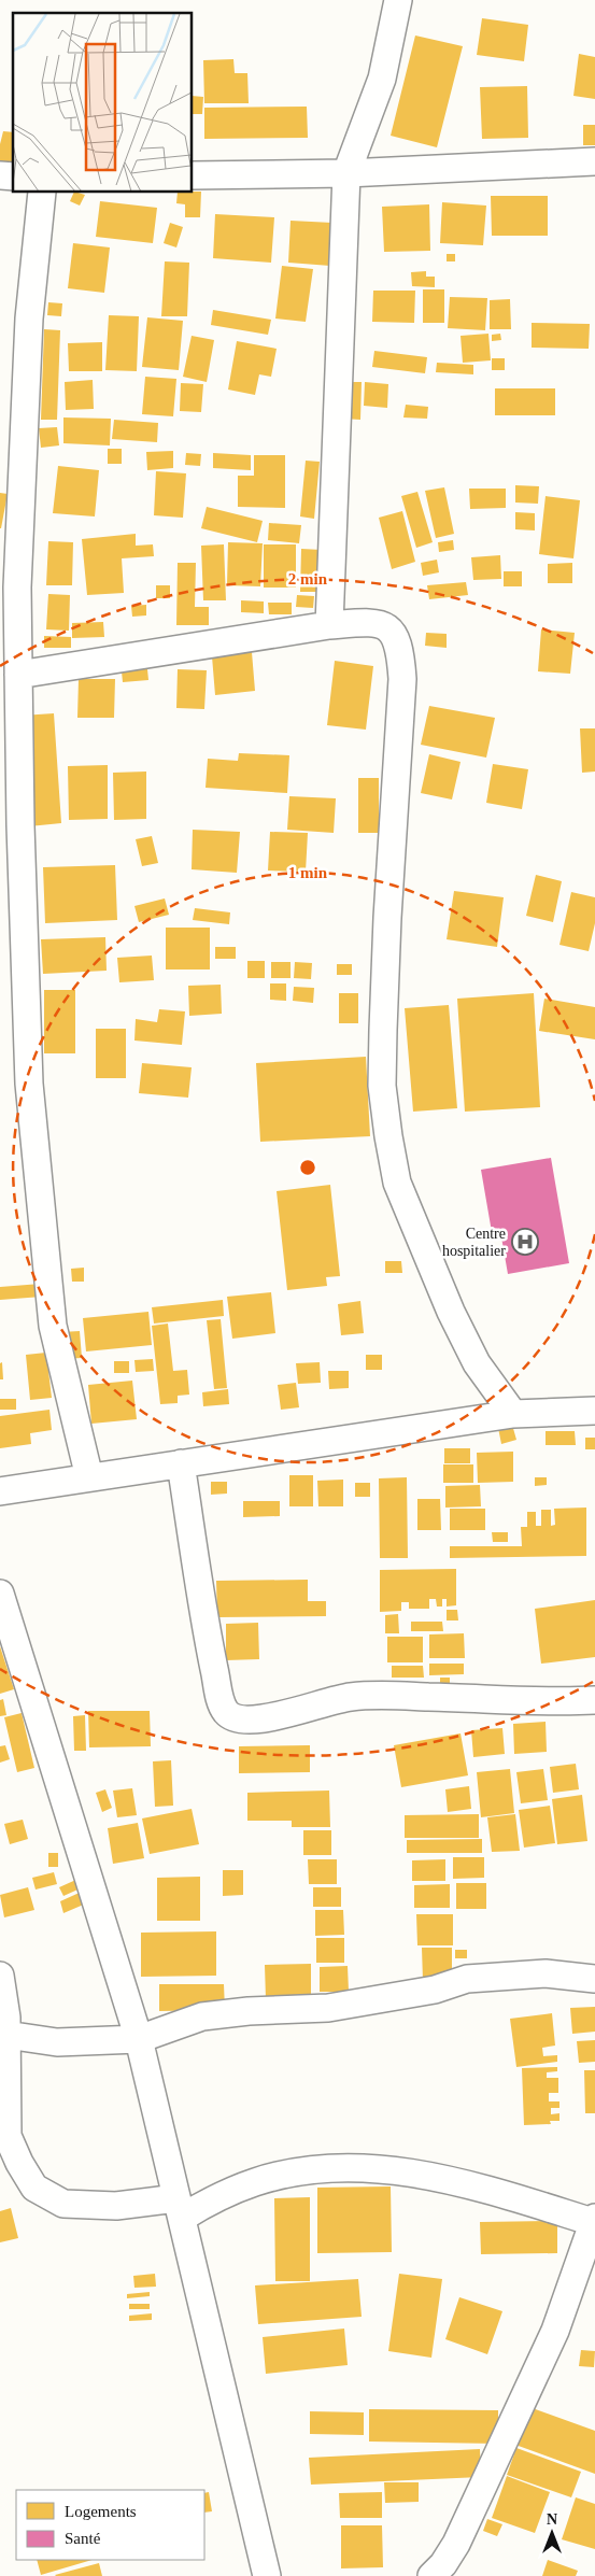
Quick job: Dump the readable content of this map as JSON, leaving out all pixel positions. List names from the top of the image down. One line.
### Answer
{"places":{"hospital":["Centre hospitalier"]},"legend":["Logements","Santé"],"north":"top","rings":["2 min","1 min"]}
